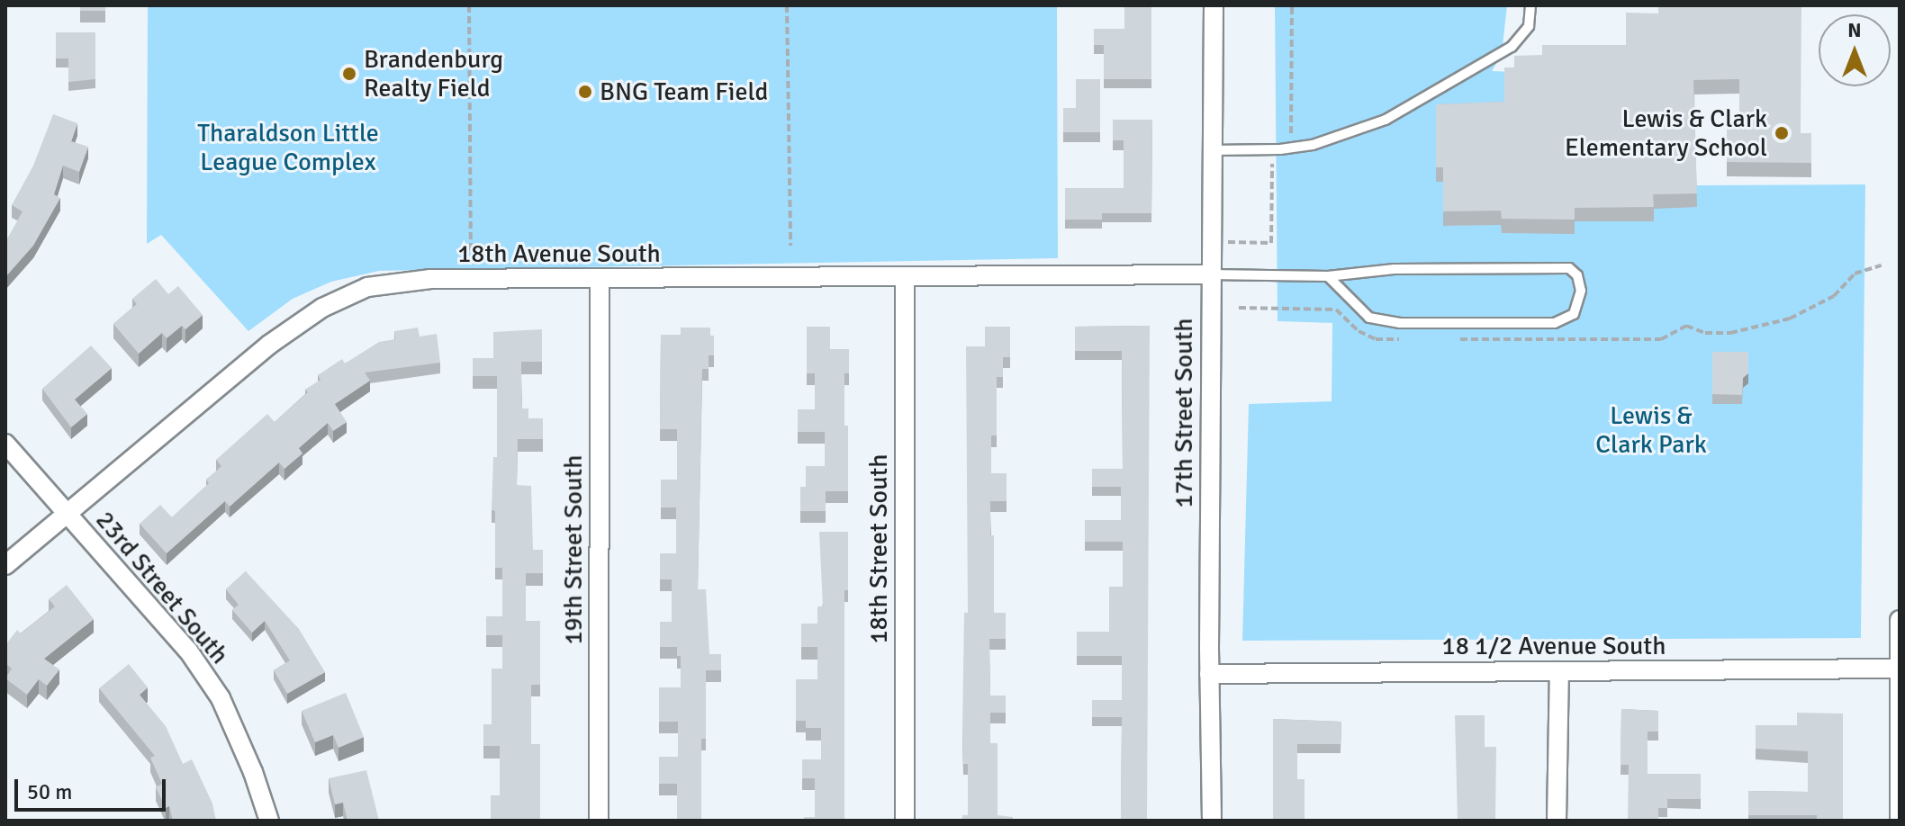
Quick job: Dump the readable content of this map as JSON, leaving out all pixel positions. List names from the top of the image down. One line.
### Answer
{"streets":{"street":["18th Avenue South","17th Street South","18th Street South","19th Street South","23rd Street South","18 1/2 Avenue South"]},"crossings":[["18th Avenue South","17th Street South"],["18th Avenue South","18th Street South"],["18th Avenue South","19th Street South"],["18th Avenue South","23rd Street South"],["17th Street South","18 1/2 Avenue South"]],"parks":["Tharaldson Little League Complex","Lewis & Clark Park"],"places":["Brandenburg Realty Field","BNG Team Field","Lewis & Clark Elementary School"],"scale_bar":"50 m","north":"top"}
